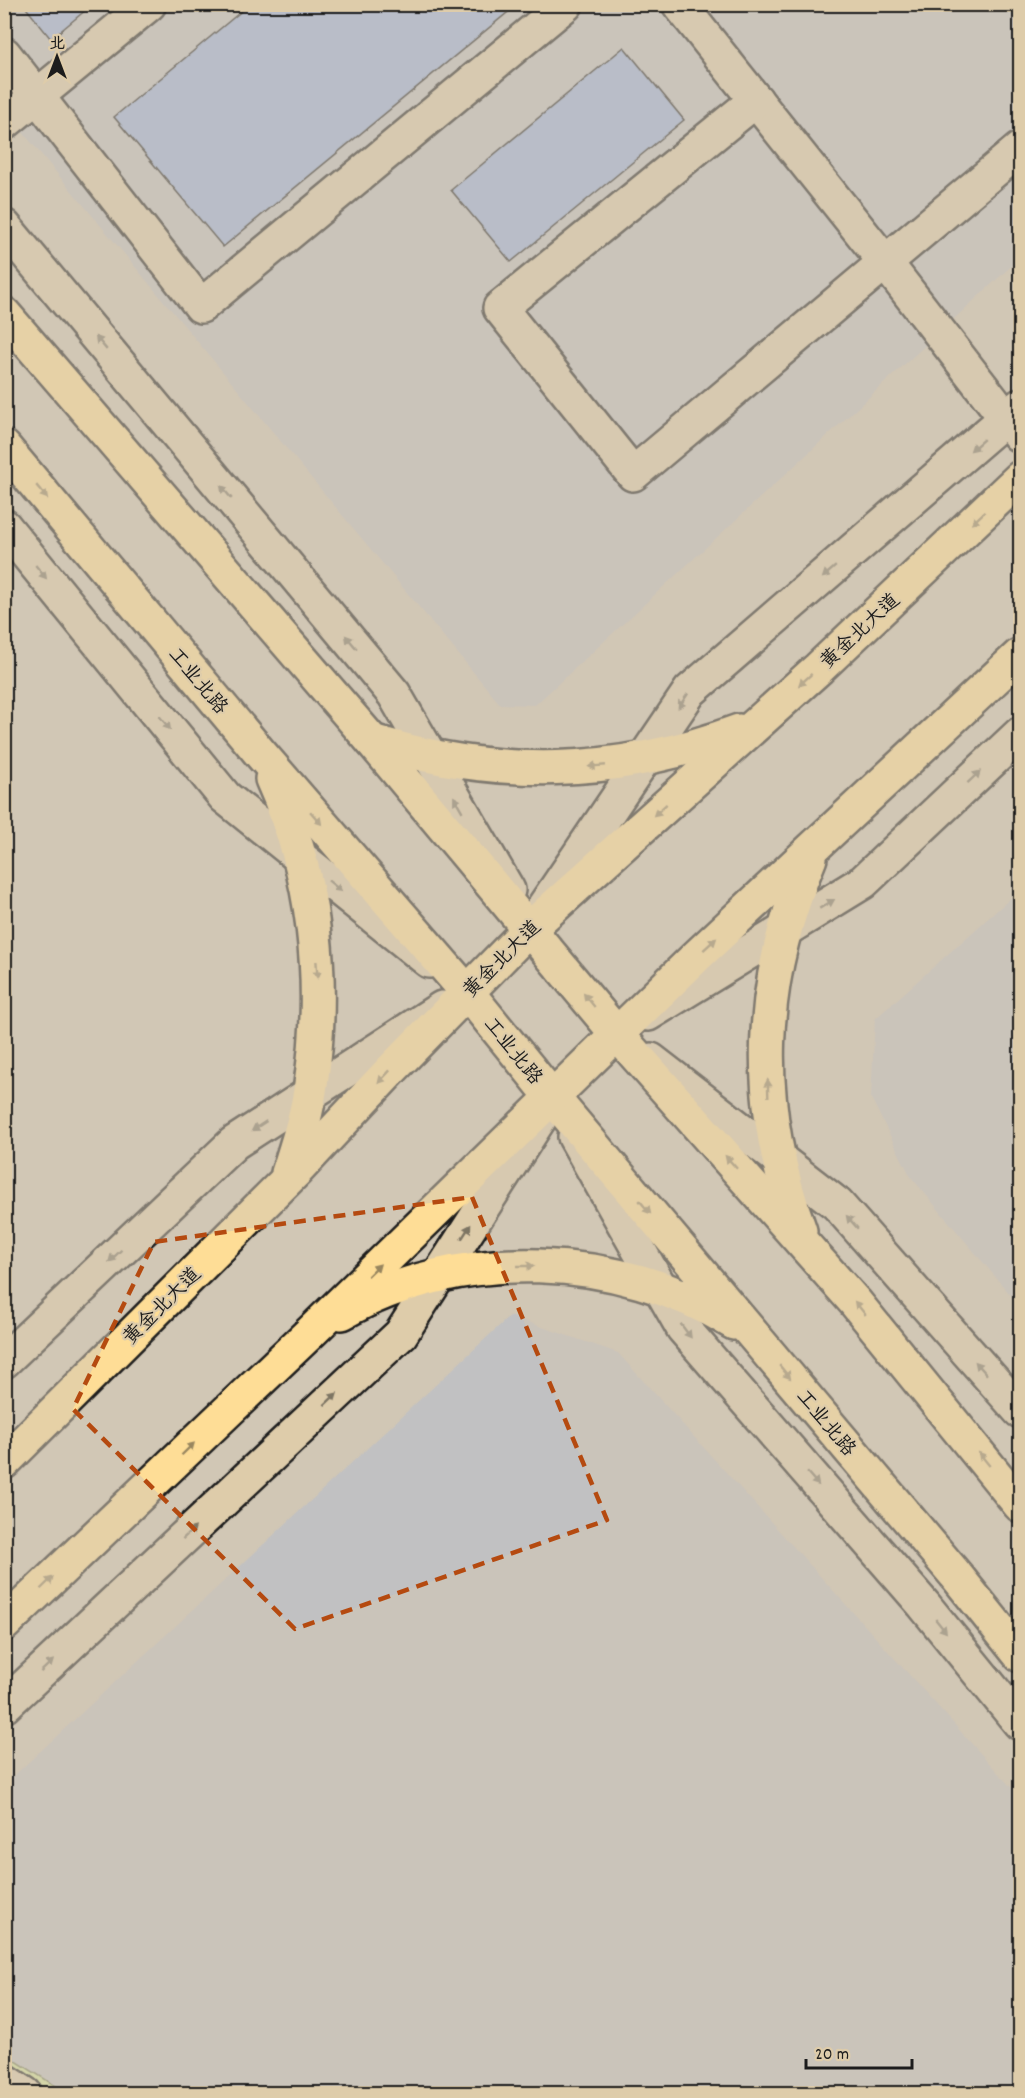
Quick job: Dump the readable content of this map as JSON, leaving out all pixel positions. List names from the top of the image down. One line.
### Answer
{"streets":{"main road":["黄金北大道","工业北路"]},"crossings":[["黄金北大道","工业北路"]],"scale_bar":"20 m","north":"top"}
